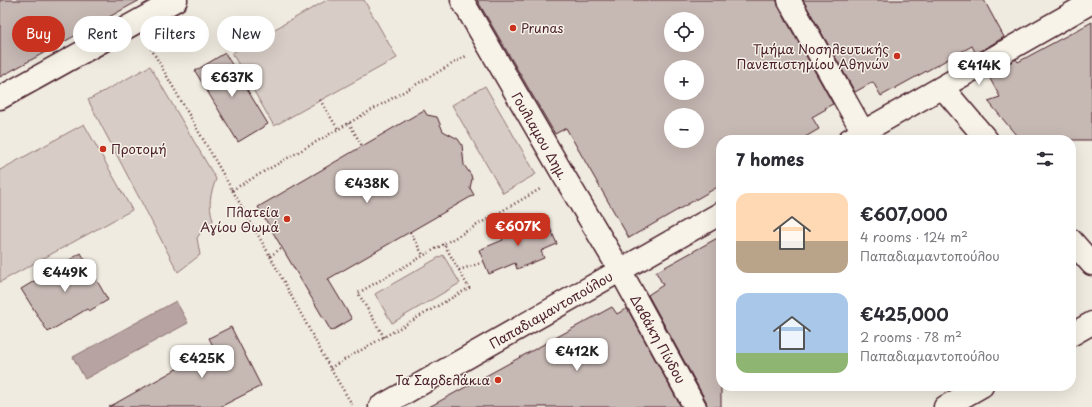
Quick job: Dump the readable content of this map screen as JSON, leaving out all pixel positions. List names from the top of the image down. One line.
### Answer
{"streets":{"street":["Γουλιαμου Δημ.","Παπαδιαμαντοπούλου","Δαβάκη Πίνδου"]},"crossings":[["Γουλιαμου Δημ.","Παπαδιαμαντοπούλου"],["Γουλιαμου Δημ.","Δαβάκη Πίνδου"],["Παπαδιαμαντοπούλου","Δαβάκη Πίνδου"]],"places":["Prunas","Τμήμα Νοσηλευτικής Πανεπιστημίου Αθηνών","Προτομή","Πλατεία Αγίου Θωμά","Τα Σαρδελάκια"],"page":{"map_buttons":["+","−"],"chip":["Buy","Rent","Filters","New"],"price":["€414K","€637K","€438K","€607K","€449K","€412K","€425K"],"heading":"7 homes","list":[{"name":"€607,000","note":"4 rooms · 124 m² · Παπαδιαμαντοπούλου"},{"name":"€425,000","note":"2 rooms · 78 m² · Παπαδιαμαντοπούλου"}]}}
